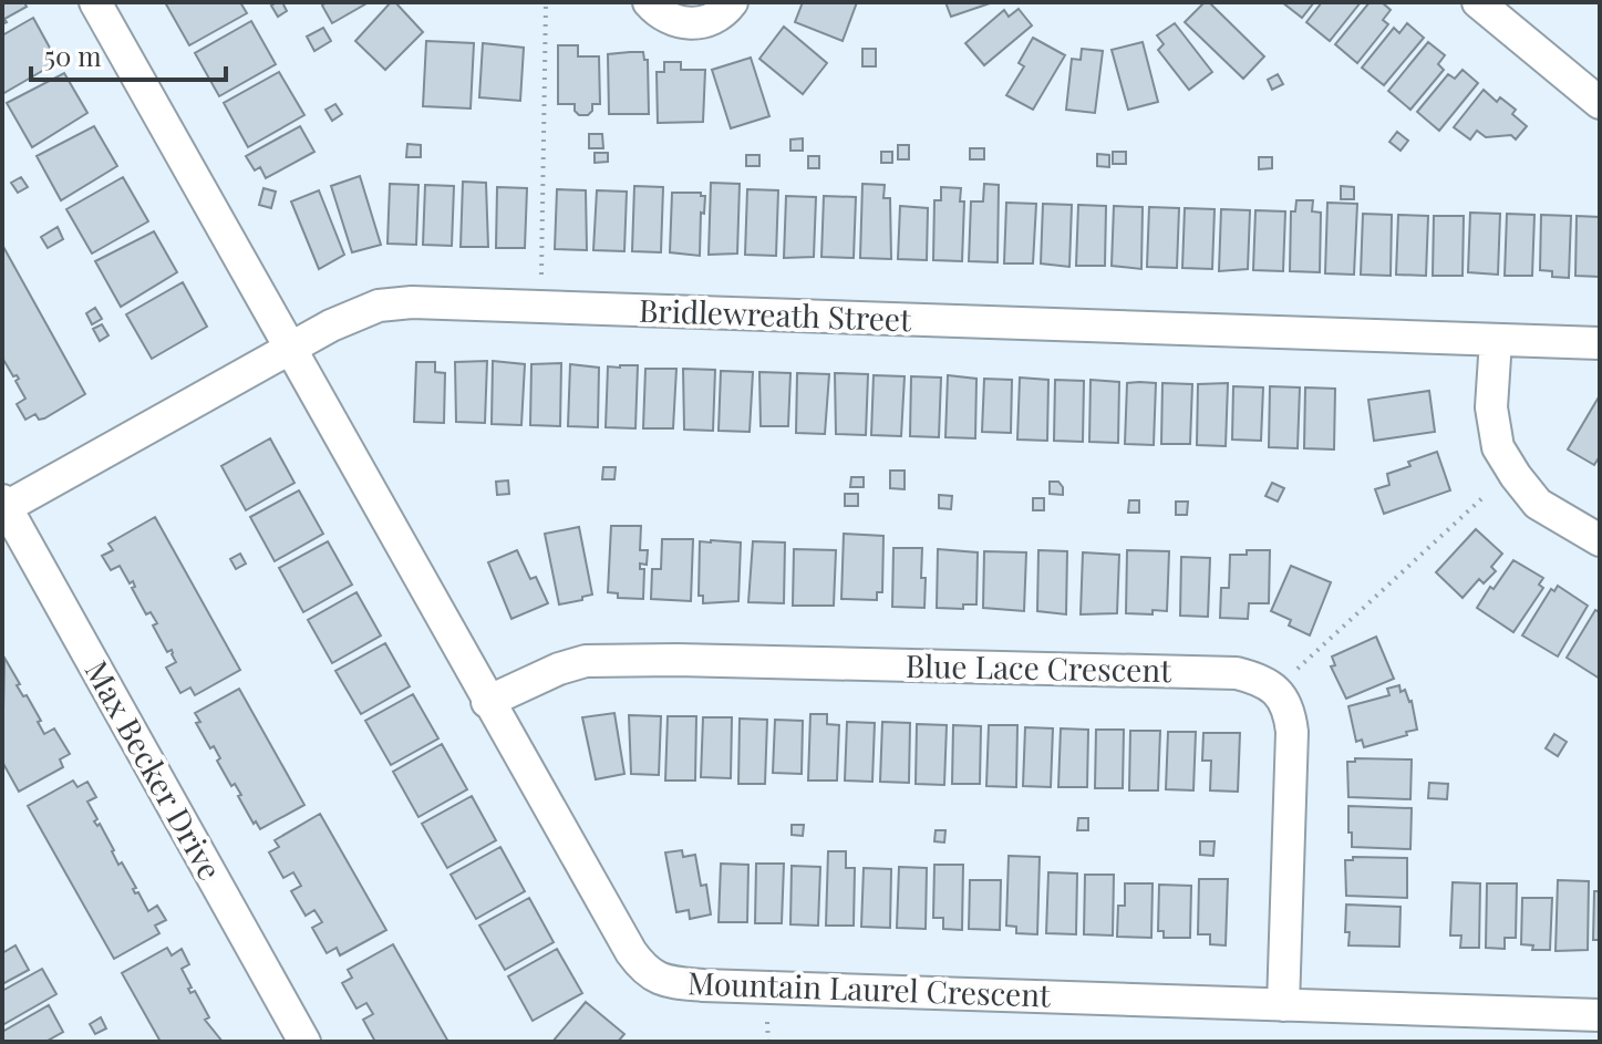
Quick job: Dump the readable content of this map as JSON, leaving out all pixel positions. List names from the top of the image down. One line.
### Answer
{"streets":{"street":["Bridlewreath Street","Blue Lace Crescent","Max Becker Drive","Mountain Laurel Crescent"]},"crossings":[["Bridlewreath Street","Max Becker Drive"],["Bridlewreath Street","Mountain Laurel Crescent"],["Blue Lace Crescent","Mountain Laurel Crescent"]],"scale_bar":"50 m"}
